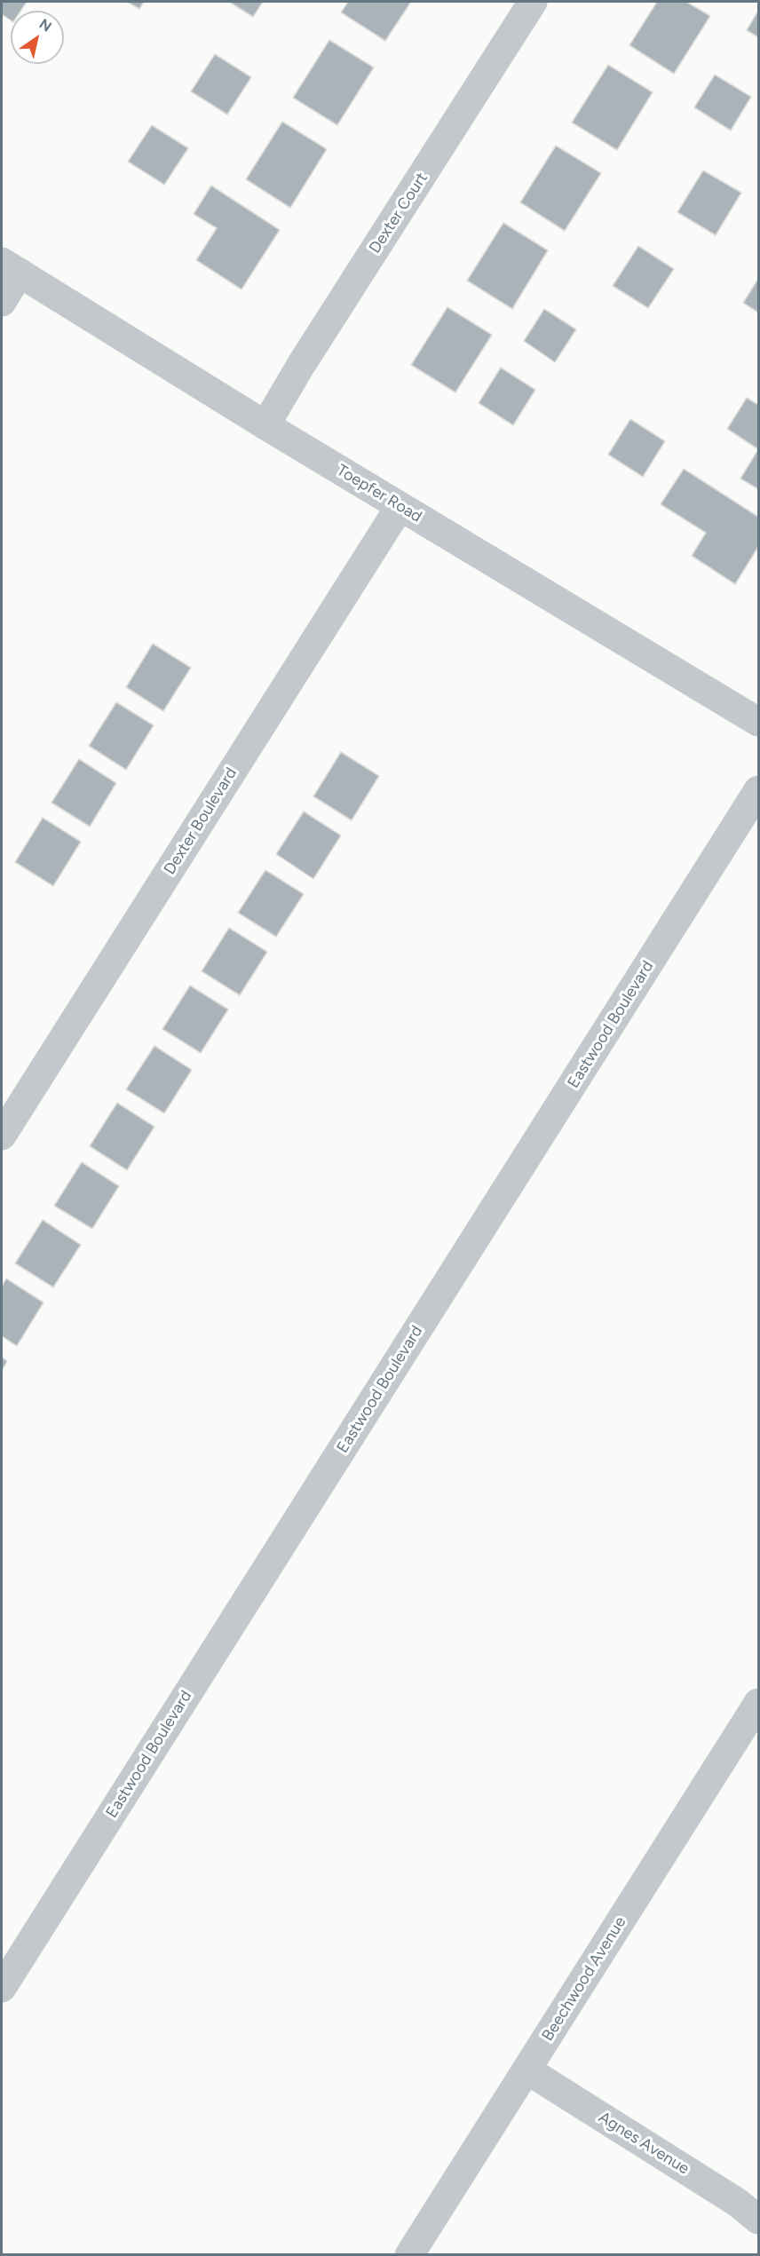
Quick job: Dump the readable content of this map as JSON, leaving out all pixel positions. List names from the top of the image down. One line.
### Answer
{"streets":{"street":["Dexter Court","Toepfer Road","Dexter Boulevard","Eastwood Boulevard","Beechwood Avenue","Agnes Avenue"]},"crossings":[["Dexter Court","Toepfer Road"],["Toepfer Road","Dexter Boulevard"],["Beechwood Avenue","Agnes Avenue"]],"north":"top right"}
